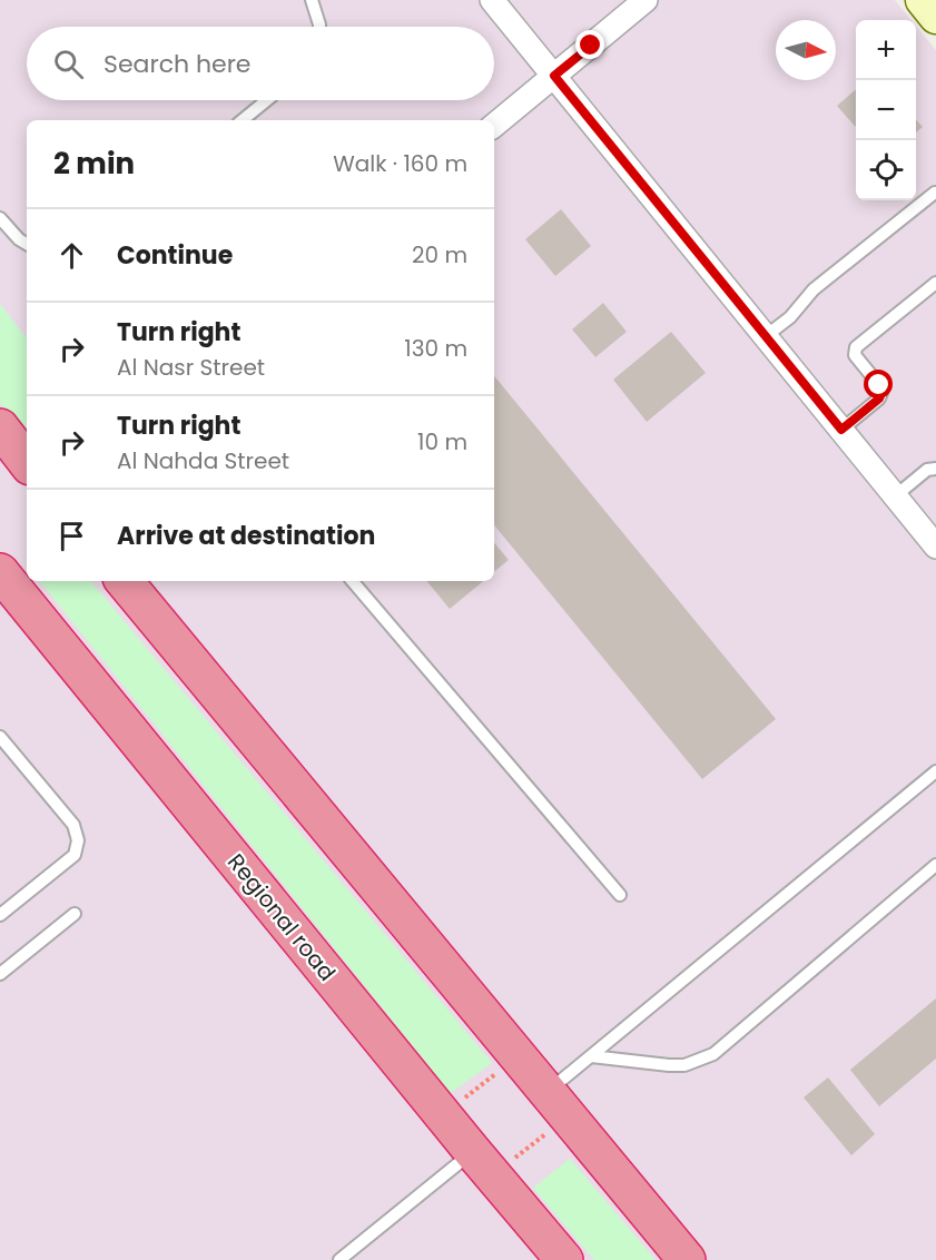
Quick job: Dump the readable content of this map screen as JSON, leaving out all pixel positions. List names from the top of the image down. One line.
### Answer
{"streets":{"highway":["Regional road"]},"north":"right","page":{"map_buttons":["+","−"],"search":"Search here","heading":["2 min","Walk · 160 m"],"list":[["Continue","20 m"],["Turn right","Al Nasr Street","130 m"],["Turn right","Al Nahda Street","10 m"],"Arrive at destination"]}}
